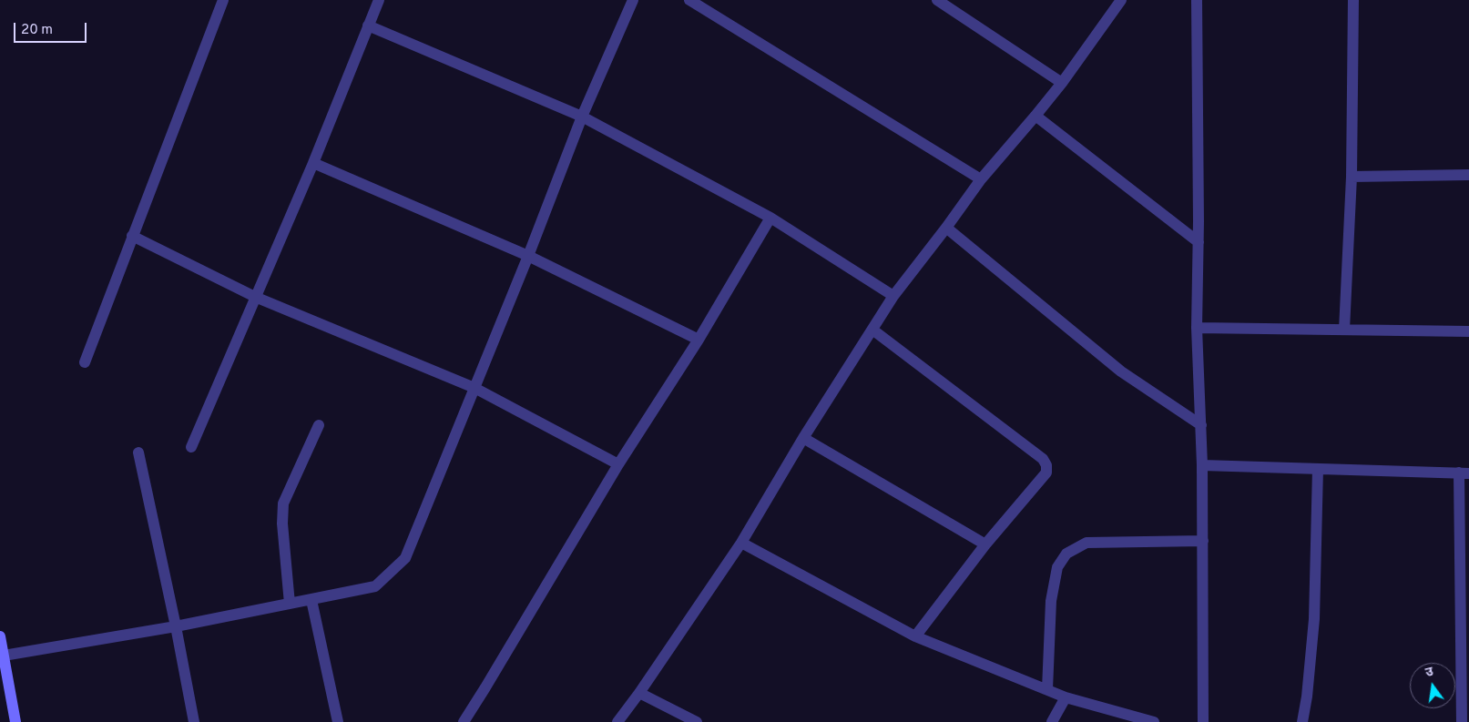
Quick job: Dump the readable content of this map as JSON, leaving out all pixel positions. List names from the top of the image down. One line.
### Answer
{"scale_bar":"20 m","north":"top"}
